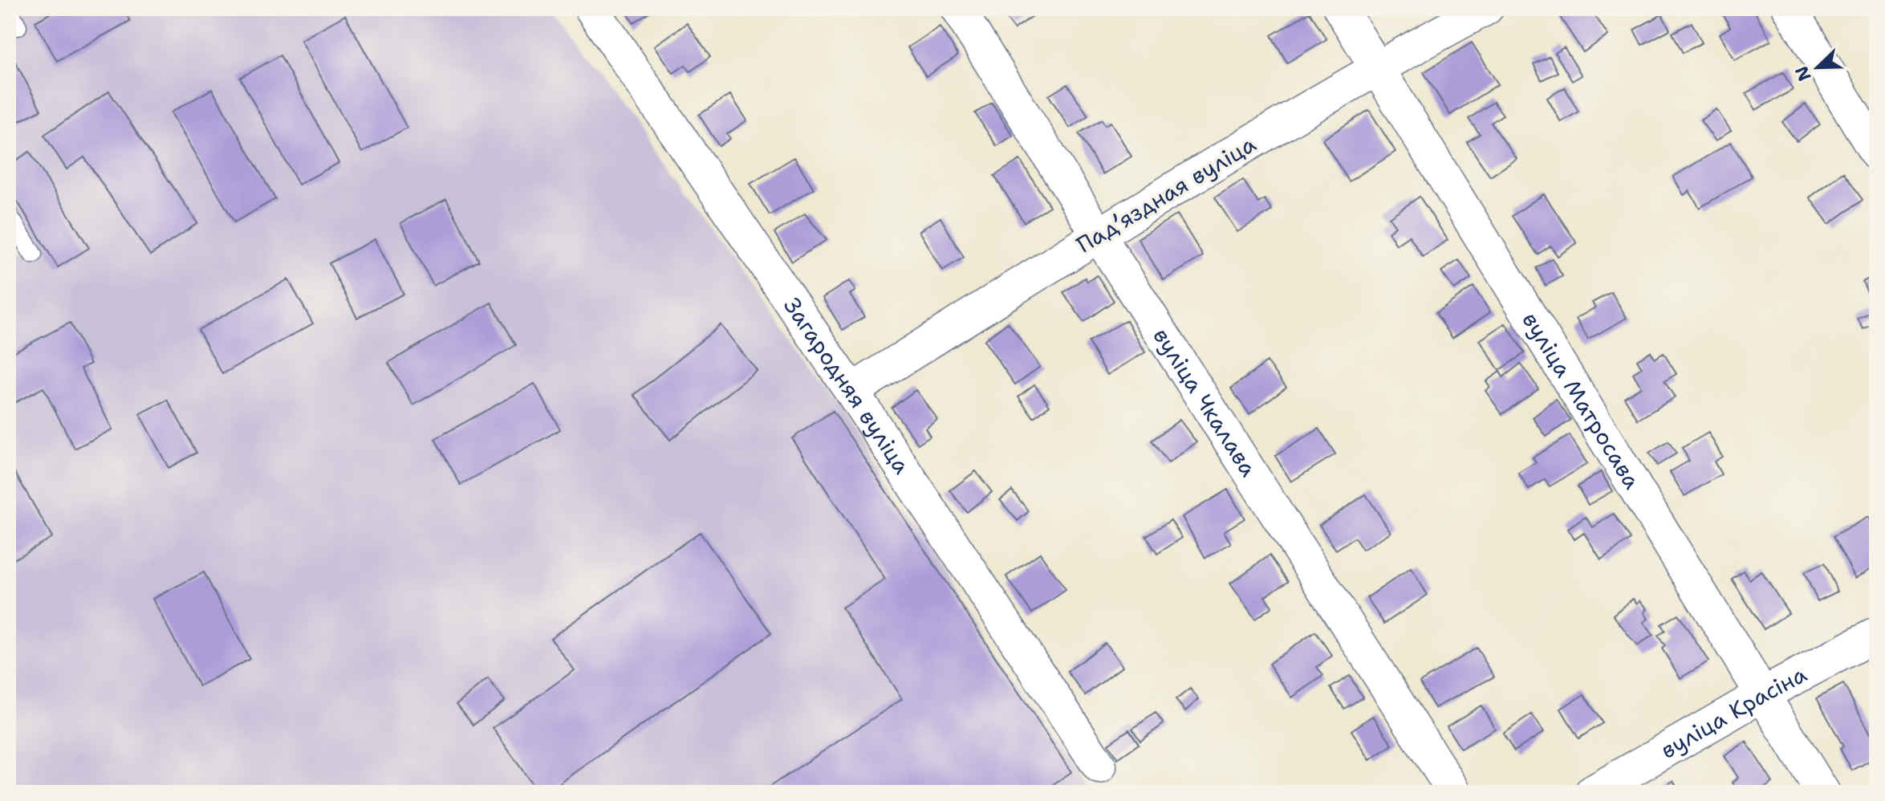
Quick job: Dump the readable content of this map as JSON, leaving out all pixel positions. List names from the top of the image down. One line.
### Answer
{"streets":{"street":["Падʼяздная вуліца","Загародняя вуліца","вуліца Матросава","вуліца Чкалава","вуліца Красіна"]},"crossings":[["Падʼяздная вуліца","Загародняя вуліца"],["Падʼяздная вуліца","вуліца Матросава"],["Падʼяздная вуліца","вуліца Чкалава"],["вуліца Матросава","вуліца Красіна"]],"north":"bottom left"}
